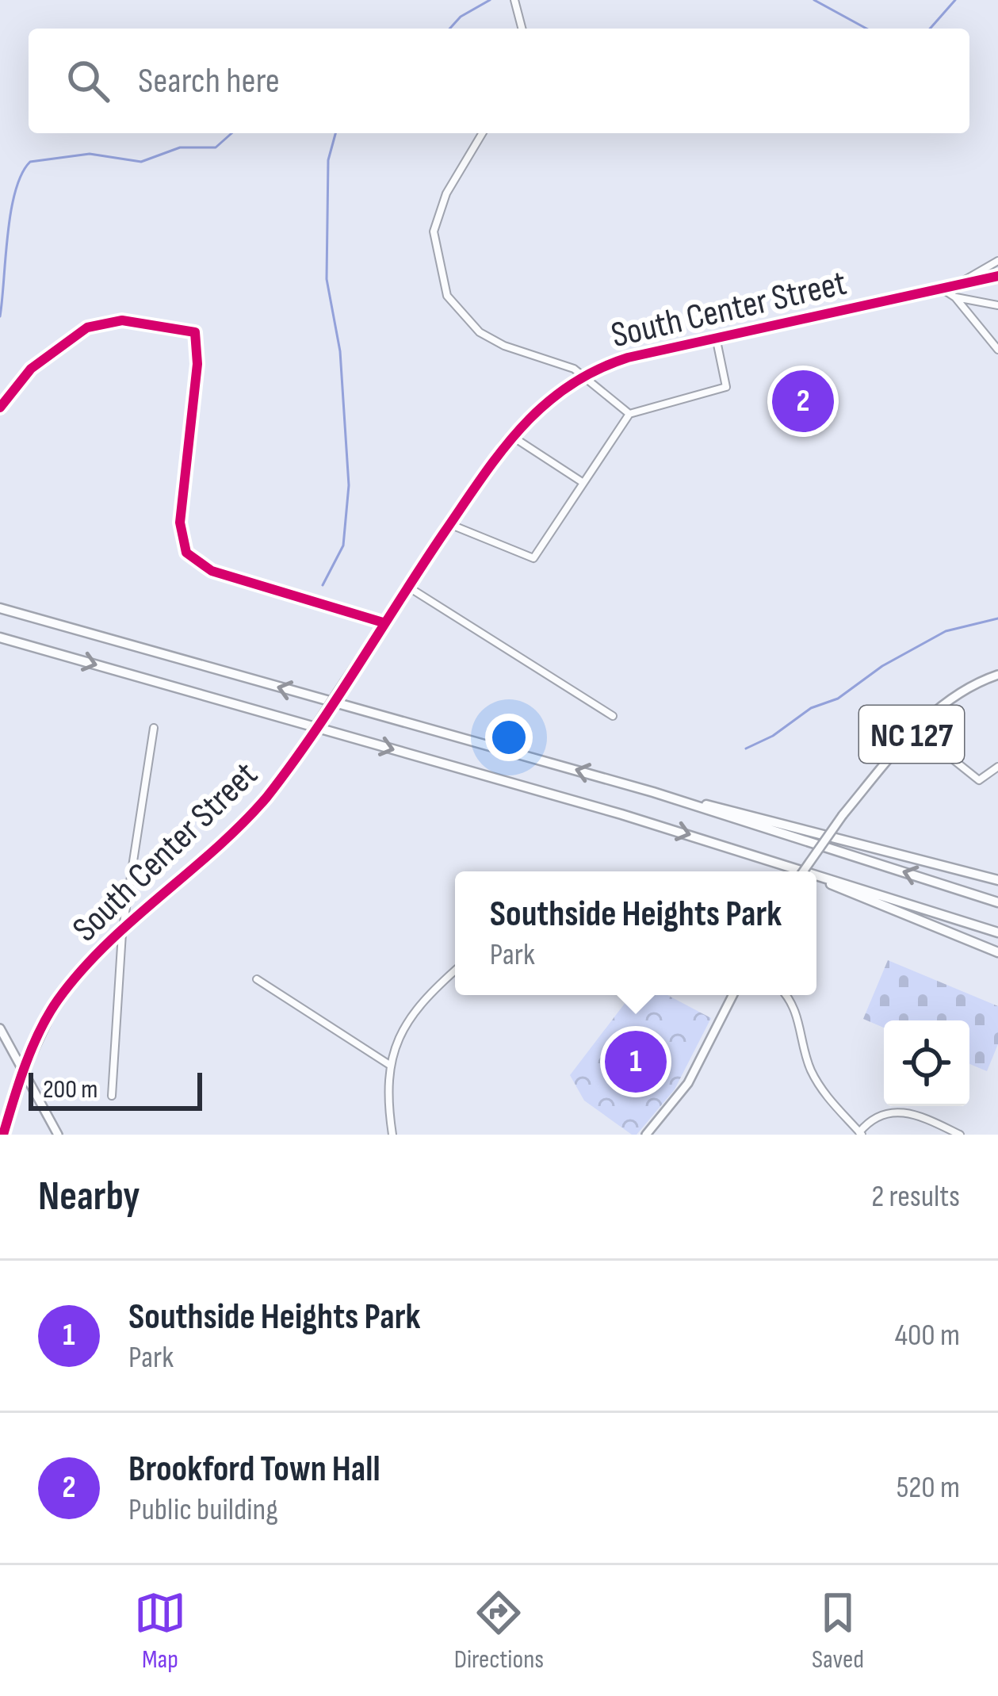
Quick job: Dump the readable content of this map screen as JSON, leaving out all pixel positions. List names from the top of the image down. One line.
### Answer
{"streets":{"main road":["NC 127"],"street":["South Center Street"]},"scale_bar":"200 m","page":{"search":"Search here","pins":["2","1"],"popup":["Southside Heights Park","Park"],"scale":"200 m","heading":["Nearby","2 results"],"list":[{"mark":"1","name":"Southside Heights Park","note":"Park","value":"400 m"},{"mark":"2","name":"Brookford Town Hall","note":"Public building","value":"520 m"}],"nav":["Map","Directions","Saved"]}}
